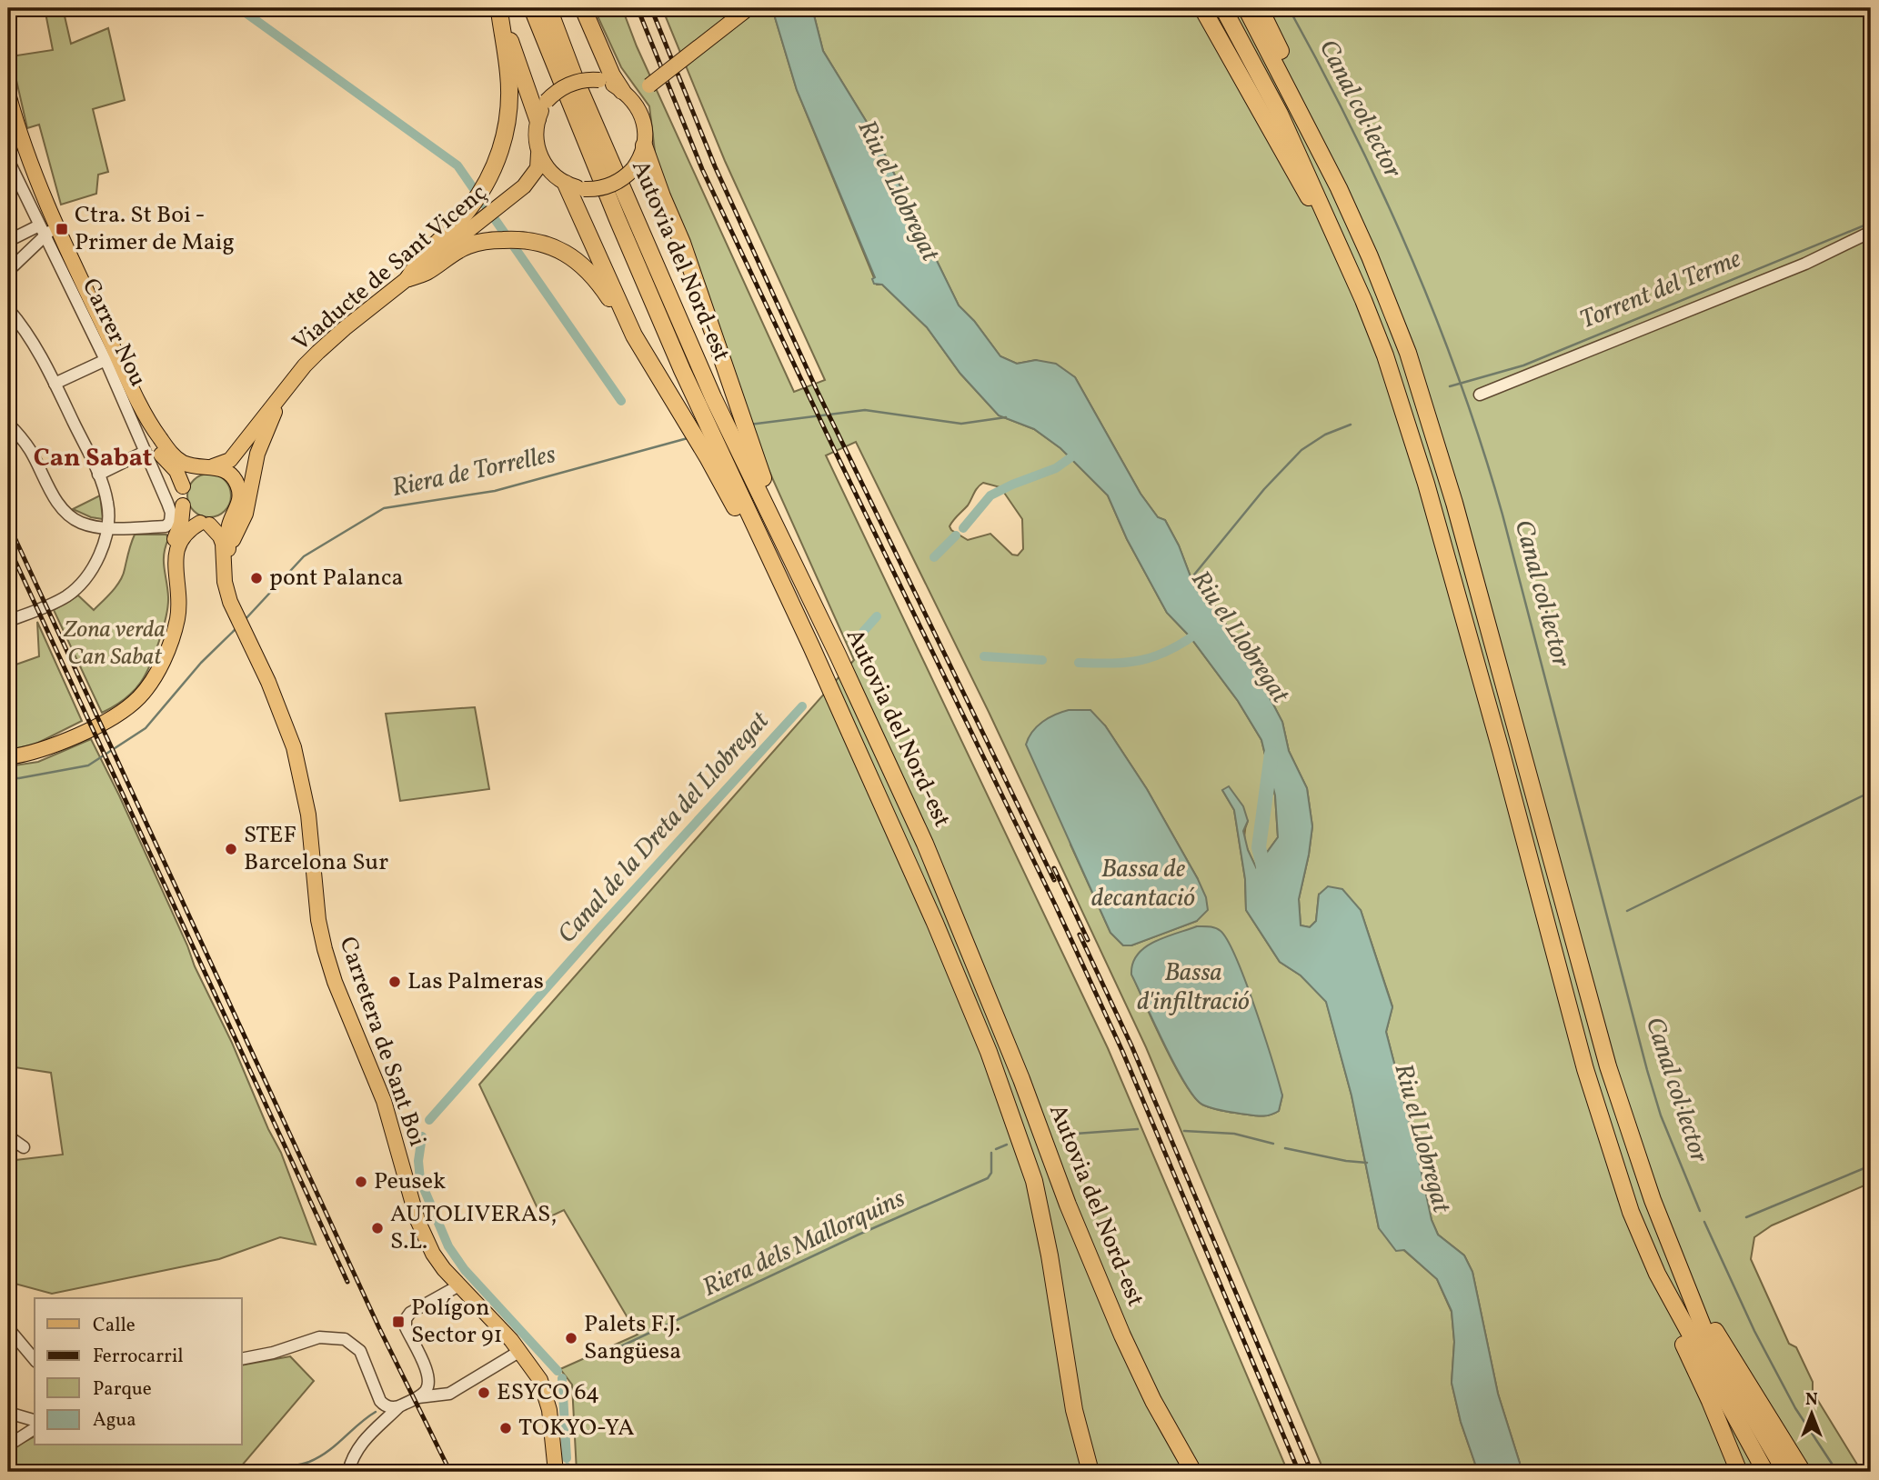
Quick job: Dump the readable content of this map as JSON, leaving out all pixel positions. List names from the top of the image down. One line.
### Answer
{"streets":{"highway":["Autovia del Nord-est"],"main road":["Viaducte de Sant Vicenç","Carretera de Sant Boi"],"street":["Carrer Nou"]},"districts":["Can Sabat"],"water":["Canal col·lector","Riu el Llobregat","Torrent del Terme","Riera de Torrelles","Canal de la Dreta del Llobregat","Bassa de decantació","Bassa d'infiltració","Riera dels Mallorquins"],"parks":["Zona verda Can Sabat"],"places":{"transit":["Ctra. St Boi - Primer de Maig","Polígon Sector 91"],"other":["pont Palanca","STEF Barcelona Sur","Las Palmeras","Peusek","AUTOLIVERAS, S.L.","Palets F.J. Sangüesa","ESYCO 64","TOKYO-YA"]},"legend":["Calle","Ferrocarril","Parque","Agua"],"north":"top"}
